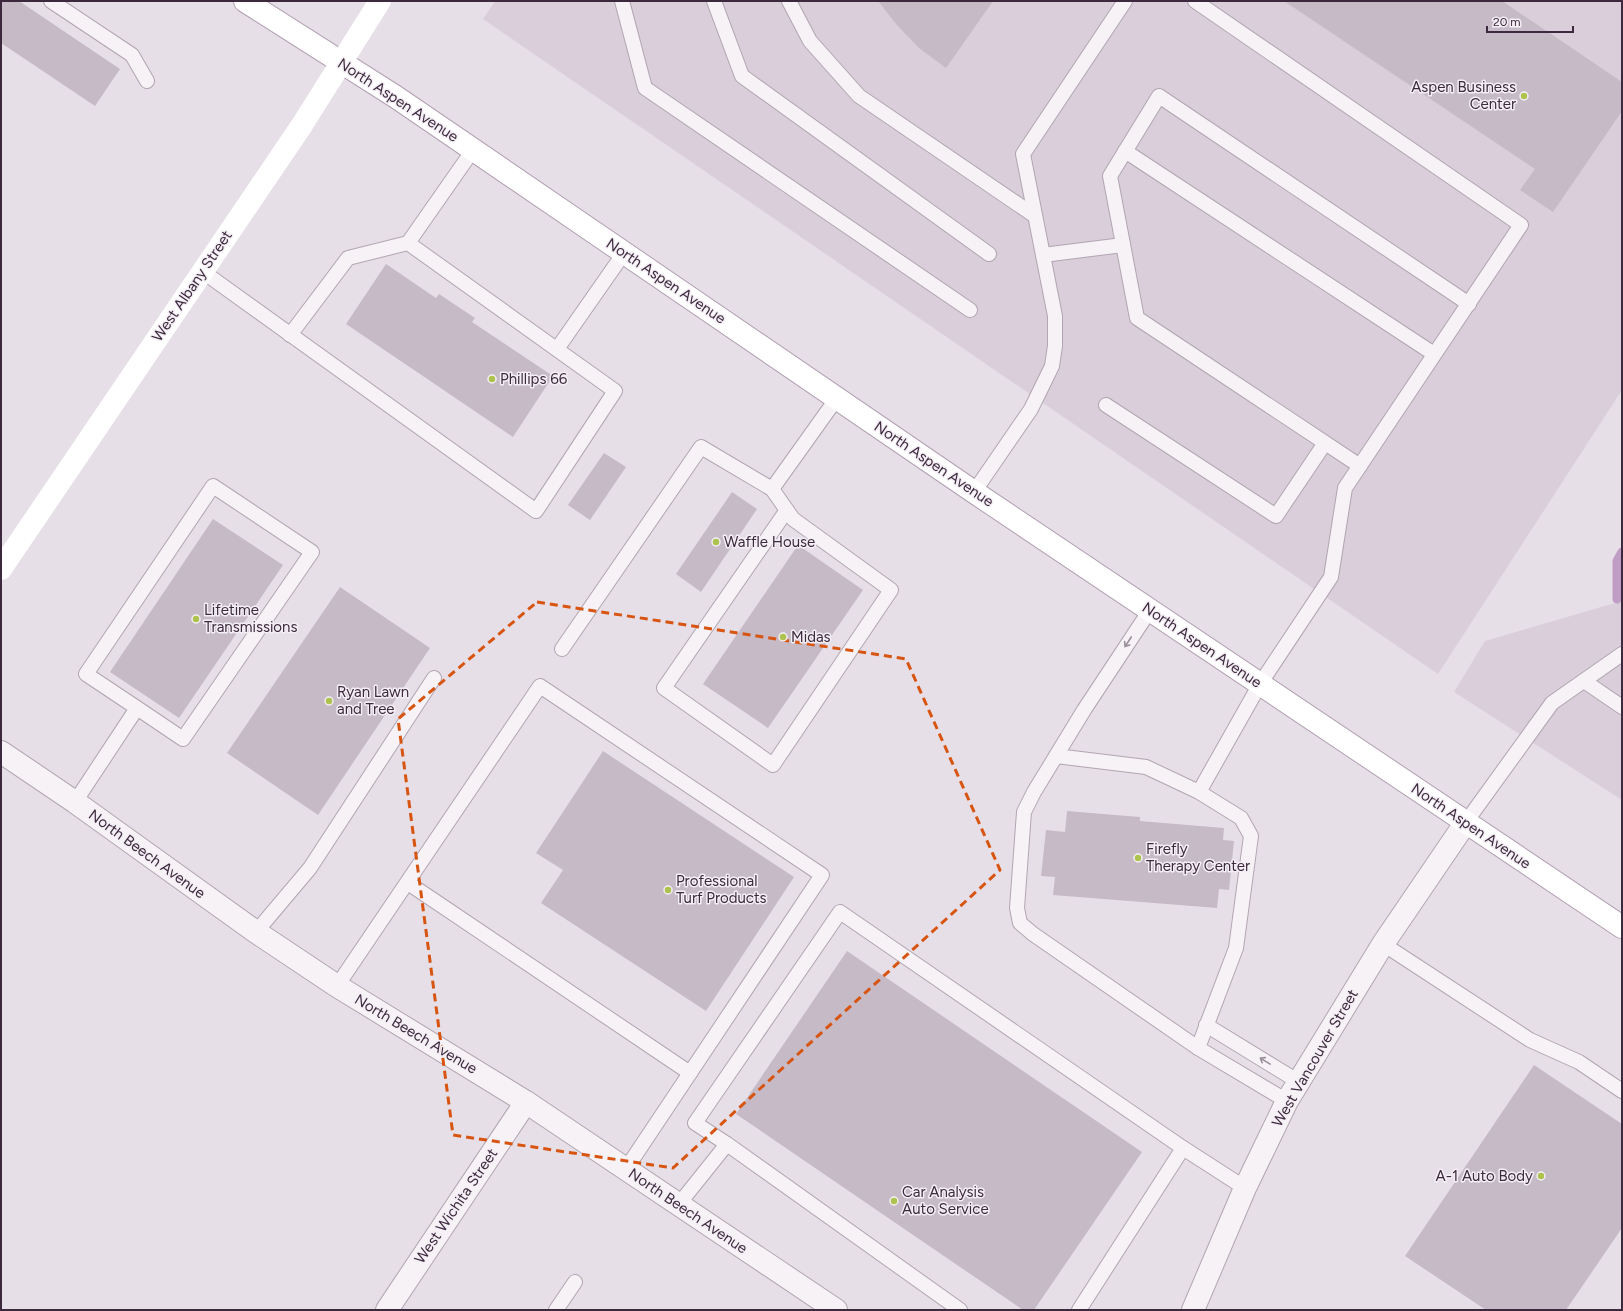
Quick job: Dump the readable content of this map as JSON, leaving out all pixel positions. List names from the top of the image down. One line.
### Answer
{"streets":{"main road":["North Aspen Avenue","West Albany Street"],"street":["North Beech Avenue","West Vancouver Street","West Wichita Street"]},"crossings":[["North Aspen Avenue","West Albany Street"],["North Aspen Avenue","West Vancouver Street"],["North Beech Avenue","West Wichita Street"]],"places":["Aspen Business Center","Phillips 66","Waffle House","Lifetime Transmissions","Midas","Ryan Lawn and Tree","Firefly Therapy Center","Professional Turf Products","A-1 Auto Body","Car Analysis Auto Service"],"scale_bar":"20 m"}
